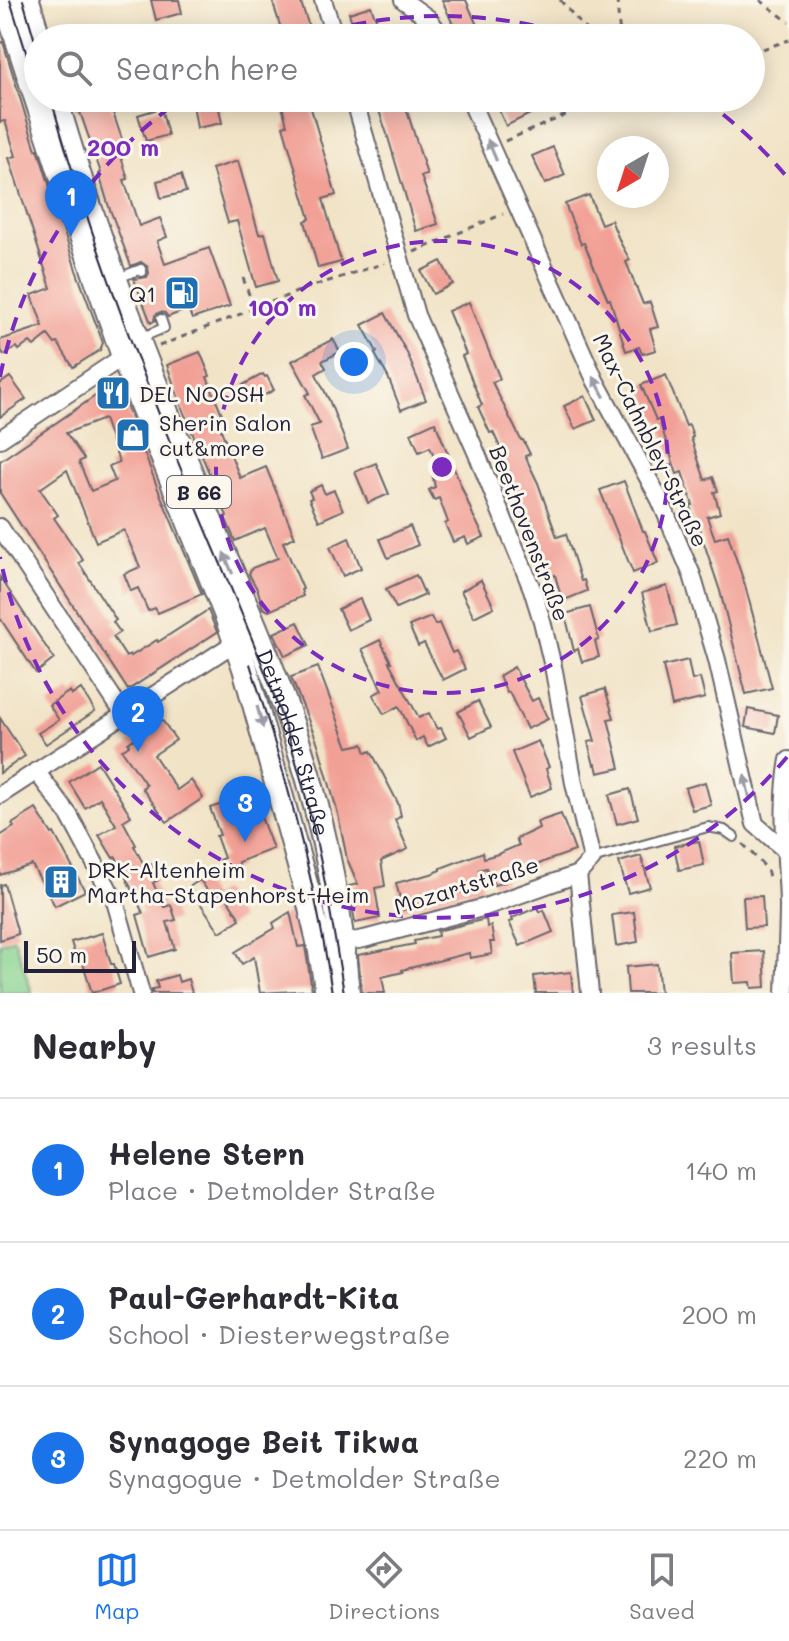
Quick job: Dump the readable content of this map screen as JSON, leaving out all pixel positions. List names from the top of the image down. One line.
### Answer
{"streets":{"main road":["B 66","Detmolder Straße"],"street":["Max-Cahnbley-Straße","Beethovenstraße","Mozartstraße"]},"crossings":[["Detmolder Straße","Mozartstraße"]],"one_way":["Max-Cahnbley-Straße"],"places":{"fuel station":["Q1"],"restaurant":["DEL NOOSH"],"shop":["Sherin Salon cut&more"],"building":["DRK-Altenheim Martha-Stapenhorst-Heim"]},"scale_bar":"50 m","north":"bottom left","page":{"search":"Search here","pins":["1","2","3"],"scale":"50 m","heading":["Nearby","3 results"],"list":[{"mark":"1","name":"Helene Stern","note":"Place · Detmolder Straße","value":"140 m"},{"mark":"2","name":"Paul-Gerhardt-Kita","note":"School · Diesterwegstraße","value":"200 m"},{"mark":"3","name":"Synagoge Beit Tikwa","note":"Synagogue · Detmolder Straße","value":"220 m"}],"nav":["Map","Directions","Saved"]},"rings":["200 m","100 m"]}
